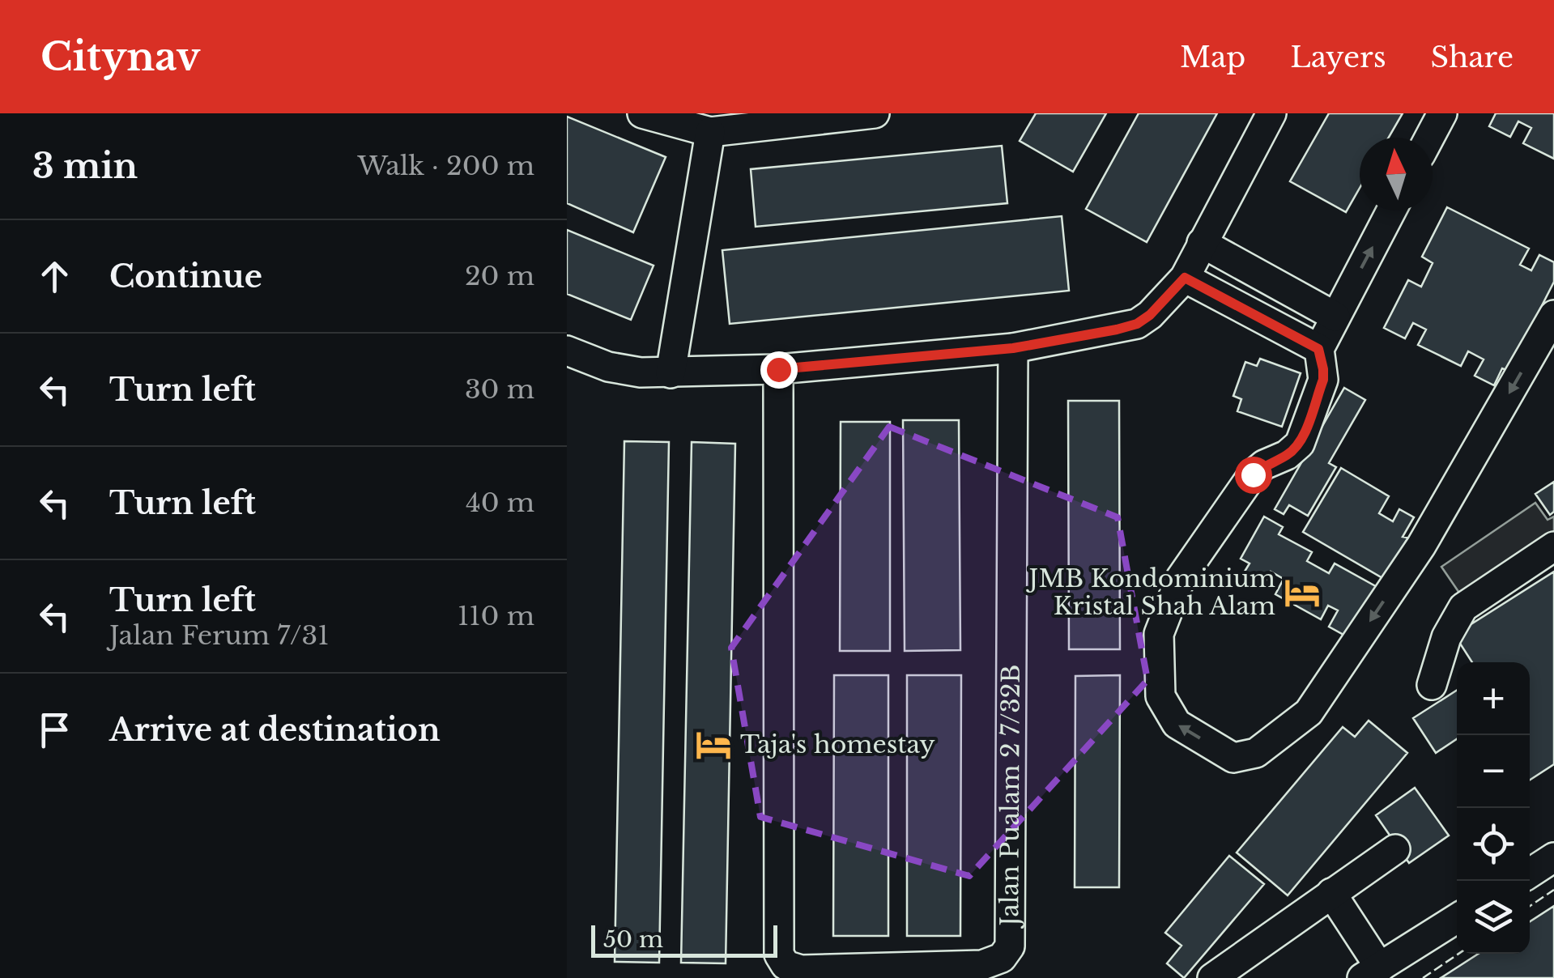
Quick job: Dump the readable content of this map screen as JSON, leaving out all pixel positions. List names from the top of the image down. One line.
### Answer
{"streets":{"street":["Jalan Pualam 2 7/32B"]},"places":{"hotel":["JMB Kondominium Kristal Shah Alam","Taja's homestay"]},"scale_bar":"50 m","north":"top","page":{"header":"Citynav","nav":["Map","Layers","Share"],"heading":["3 min","Walk · 200 m"],"list":[["Continue","20 m"],["Turn left","30 m"],["Turn left","40 m"],["Turn left","Jalan Ferum 7/31","110 m"],"Arrive at destination"],"map_buttons":["+","−"],"scale":"50 m"}}
